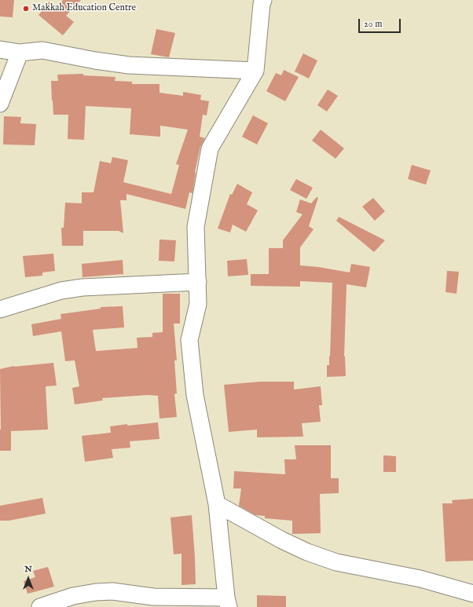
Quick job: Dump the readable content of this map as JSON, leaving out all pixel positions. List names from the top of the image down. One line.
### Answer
{"places":["Makkah Education Centre"],"scale_bar":"20 m","north":"top"}
